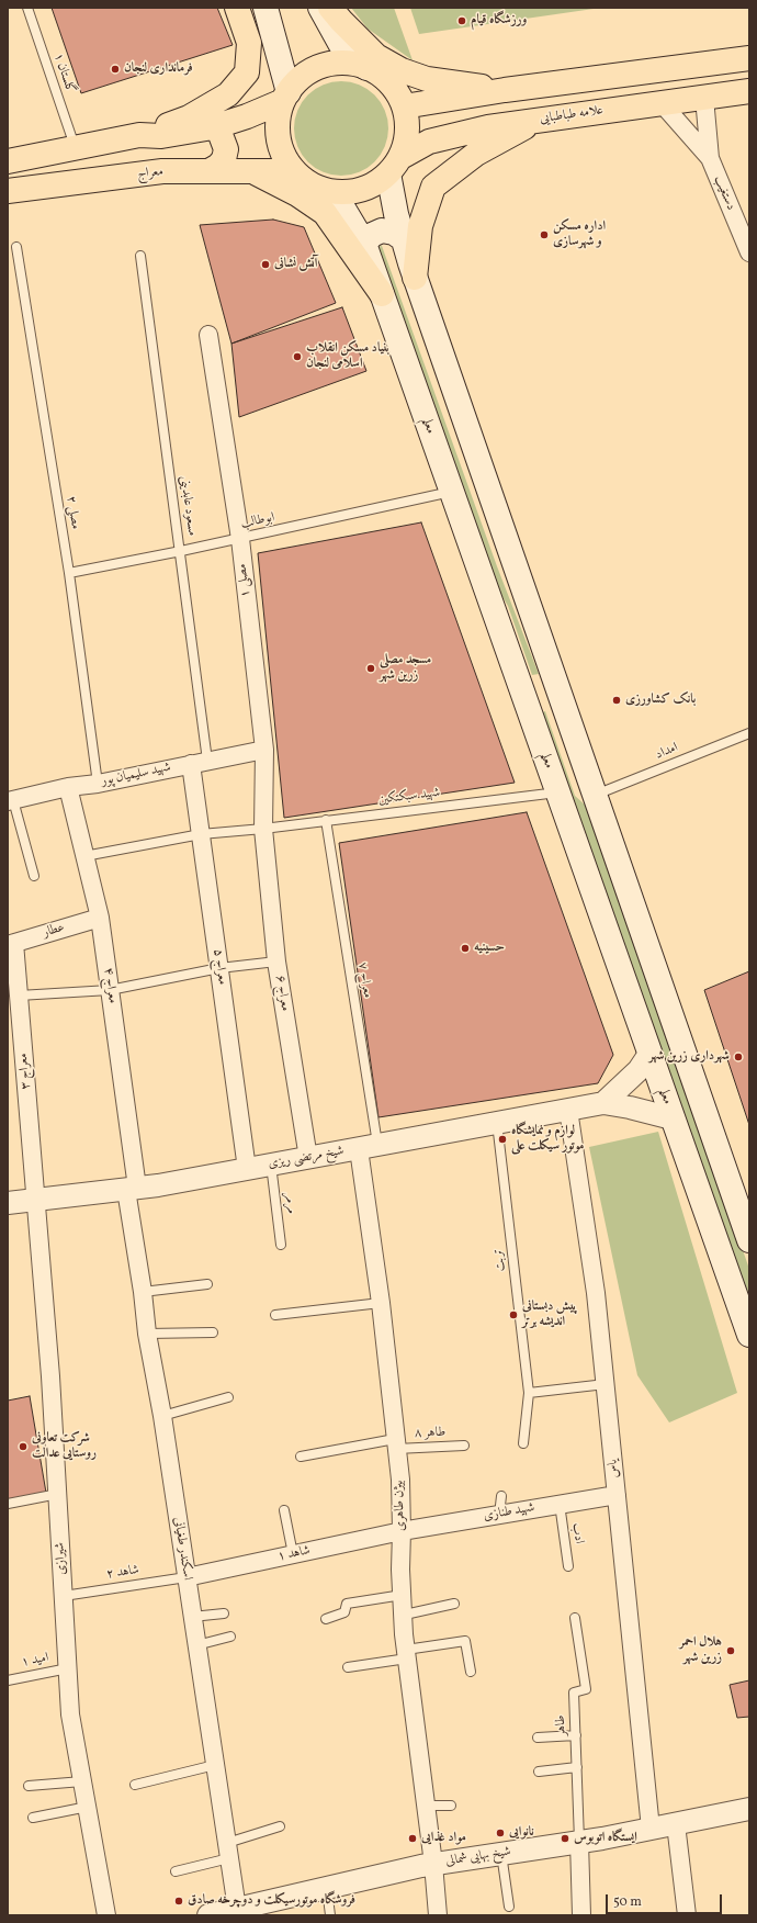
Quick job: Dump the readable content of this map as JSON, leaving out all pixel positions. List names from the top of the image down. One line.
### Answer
{"streets":{"main road":["علامه طباطبایی","معراج","معلم"],"street":["دستغیب","مصلی ۱","شهید سلیمیان پور","عطار","معراج ۵","معراج ۴","معراج ۶","معراج ۳","شیخ مرتضی ریزی","یاس","بیژن طاهری","شهید طنازی","اسکندر طغیانی","شاهد ۱","شیرازی","شیخ بهایی شمالی"],"lane":["گلستان ۱","مسعود عابدینی","مصلی ۲","ابوطالب","امداد","شهید سبکتکین","معراح ۷","مرمر","تربت","طاهر ۸","ادب","شاهد ۲","امید ۱","طاهر"]},"crossings":[["علامه طباطبایی","معراج"],["علامه طباطبایی","معلم"],["معراج","معلم"],["معلم","ابوطالب"],["معلم","شهید سبکتکین"],["معلم","شیخ مرتضی ریزی"],["مسعود عابدینی","ابوطالب"],["مسعود عابدینی","شهید سلیمیان پور"],["مسعود عابدینی","معراج ۵"],["مصلی ۲","ابوطالب"],["مصلی ۲","شهید سلیمیان پور"],["ابوطالب","مصلی ۱"],["مصلی ۱","شهید سلیمیان پور"],["مصلی ۱","شهید سبکتکین"],["مصلی ۱","معراج ۶"],["شهید سلیمیان پور","معراج ۵"],["شهید سلیمیان پور","معراج ۴"],["شهید سبکتکین","معراج ۵"],["شهید سبکتکین","معراح ۷"],["شهید سبکتکین","معراج ۴"],["شهید سبکتکین","معراج ۶"],["عطار","معراج ۴"],["عطار","معراج ۳"],["معراج ۵","شیخ مرتضی ریزی"],["معراح ۷","شیخ مرتضی ریزی"],["معراح ۷","بیژن طاهری"],["معراج ۴","شیخ مرتضی ریزی"],["معراج ۴","اسکندر طغیانی"],["معراج ۶","شیخ مرتضی ریزی"],["معراج ۳","شیخ مرتضی ریزی"],["معراج ۳","شیرازی"],["شیخ مرتضی ریزی","مرمر"],["شیخ مرتضی ریزی","تربت"],["شیخ مرتضی ریزی","یاس"],["شیخ مرتضی ریزی","بیژن طاهری"],["شیخ مرتضی ریزی","اسکندر طغیانی"],["شیخ مرتضی ریزی","شیرازی"],["طاهر ۸","بیژن طاهری"],["یاس","شهید طنازی"],["یاس","شیخ بهایی شمالی"],["بیژن طاهری","شهید طنازی"],["بیژن طاهری","شاهد ۱"],["بیژن طاهری","شیخ بهایی شمالی"],["شهید طنازی","ادب"],["شهید طنازی","شاهد ۱"],["اسکندر طغیانی","شاهد ۱"],["اسکندر طغیانی","شاهد ۲"],["اسکندر طغیانی","شیخ بهایی شمالی"],["شاهد ۱","شاهد ۲"],["شیرازی","شاهد ۲"],["شیرازی","امید ۱"],["طاهر","شیخ بهایی شمالی"]],"places":["ورزشگاه قیام","فرمانداری لنجان","اداره مسکن و شهرسازی","آتش نشانی","بنیاد مسکن انقلاب اسلامی لنجان","مسجد مصلی زرین شهر","بانک کشاورزی","حسینیه","شهرداری زرین شهر","لوازم و نمایشگاه موتور سیکلت علی","پیش دبستانی اندیشه برتر","شرکت تعاونی روستایی عدالت","هلال احمر زرین شهر","نانوایی","مواد غذایی","ایستگاه اتوبوس","فروشگاه موتورسیکلت و دوچرخه صادق"],"scale_bar":"50 m"}
